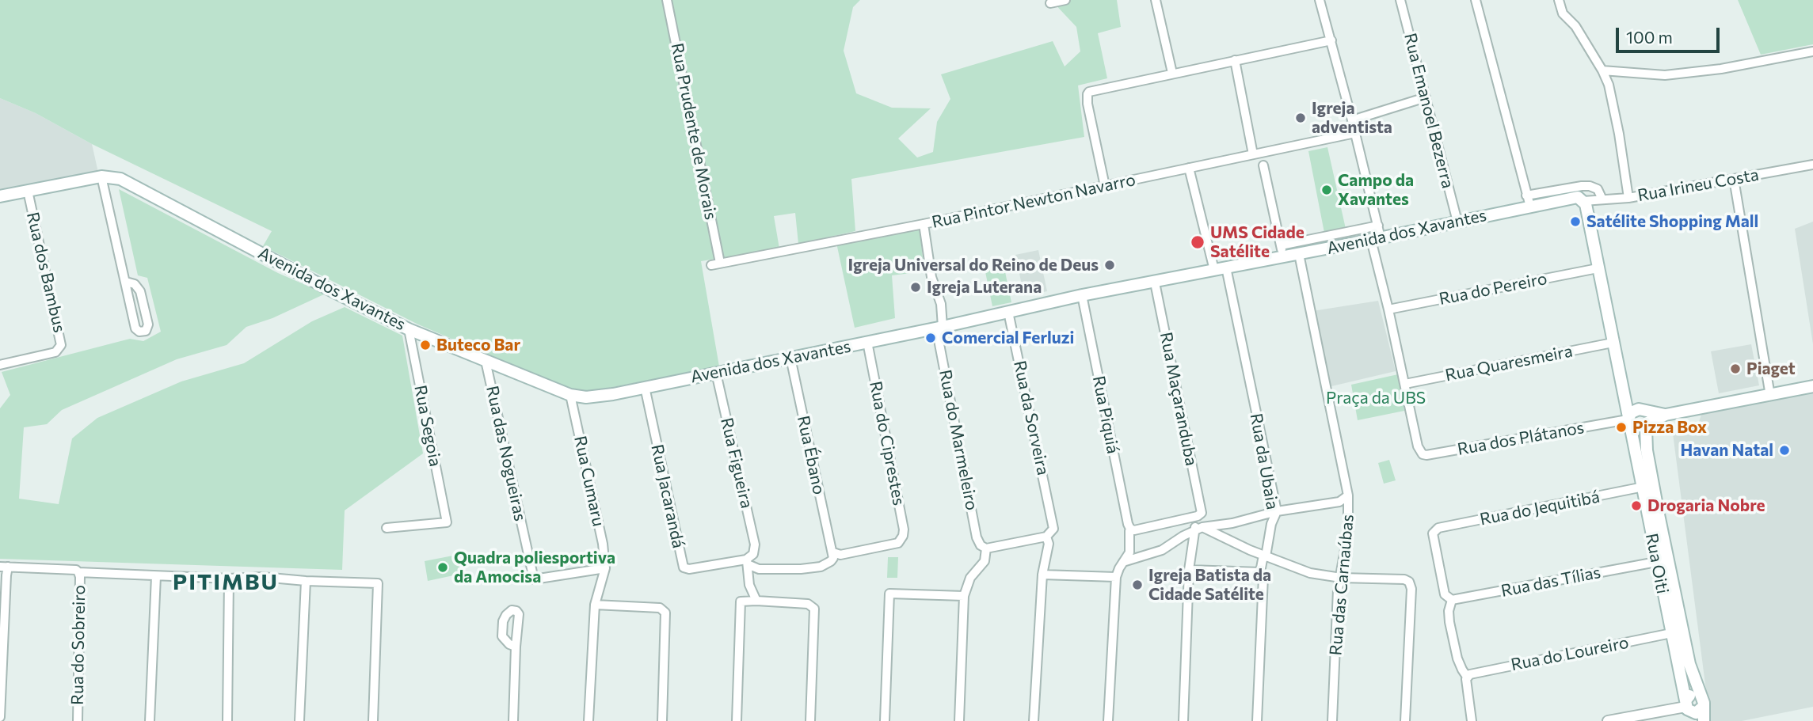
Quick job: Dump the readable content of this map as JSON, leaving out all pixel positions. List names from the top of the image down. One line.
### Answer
{"streets":{"main road":["Avenida dos Xavantes","Rua Oiti"],"street":["Rua Emanoel Bezerra","Rua Prudente de Morais","Rua Irineu Costa","Rua Pintor Newton Navarro","Rua dos Bambus","Rua do Pereiro","Rua Quaresmeira","Rua Maçaranduba","Rua Piquiá","Rua da Sorveira","Rua Segoia","Rua dos Plátanos","Rua do Marmeleiro","Rua do Ciprestes","Rua das Nogueiras","Rua Ébano","Rua da Ubaia","Rua Figueira","Rua Cumaru","Rua Jacarandá","Rua do Jequitibá","Rua das Tílias","Rua das Carnaúbas","Rua do Sobreiro","Rua do Loureiro"]},"crossings":[["Rua Emanoel Bezerra","Avenida dos Xavantes"],["Rua Prudente de Morais","Rua Pintor Newton Navarro"],["Rua Irineu Costa","Avenida dos Xavantes"],["Rua Irineu Costa","Rua Oiti"],["Rua Pintor Newton Navarro","Rua do Marmeleiro"],["Avenida dos Xavantes","Rua dos Bambus"],["Avenida dos Xavantes","Rua Maçaranduba"],["Avenida dos Xavantes","Rua Piquiá"],["Avenida dos Xavantes","Rua da Sorveira"],["Avenida dos Xavantes","Rua Segoia"],["Avenida dos Xavantes","Rua do Marmeleiro"],["Avenida dos Xavantes","Rua do Ciprestes"],["Avenida dos Xavantes","Rua das Nogueiras"],["Avenida dos Xavantes","Rua Ébano"],["Avenida dos Xavantes","Rua da Ubaia"],["Avenida dos Xavantes","Rua Figueira"],["Avenida dos Xavantes","Rua Cumaru"],["Avenida dos Xavantes","Rua Jacarandá"],["Avenida dos Xavantes","Rua Oiti"],["Avenida dos Xavantes","Rua das Carnaúbas"],["Rua do Pereiro","Rua Oiti"],["Rua Quaresmeira","Rua dos Plátanos"],["Rua Quaresmeira","Rua Oiti"],["Rua dos Plátanos","Rua Oiti"],["Rua do Ciprestes","Rua Ébano"],["Rua das Nogueiras","Rua Cumaru"],["Rua Figueira","Rua Jacarandá"],["Rua do Jequitibá","Rua Oiti"],["Rua do Jequitibá","Rua das Tílias"],["Rua Oiti","Rua das Tílias"],["Rua Oiti","Rua do Loureiro"]],"districts":["PITIMBU"],"parks":["Praça da UBS"],"places":["Igreja adventista","Campo da Xavantes","Satélite Shopping Mall","UMS Cidade Satélite","Igreja Universal do Reino de Deus","Igreja Luterana","Comercial Ferluzi","Buteco Bar","Piaget","Pizza Box","Havan Natal","Drogaria Nobre","Quadra poliesportiva da Amocisa","Igreja Batista da Cidade Satélite"],"scale_bar":"100 m"}
